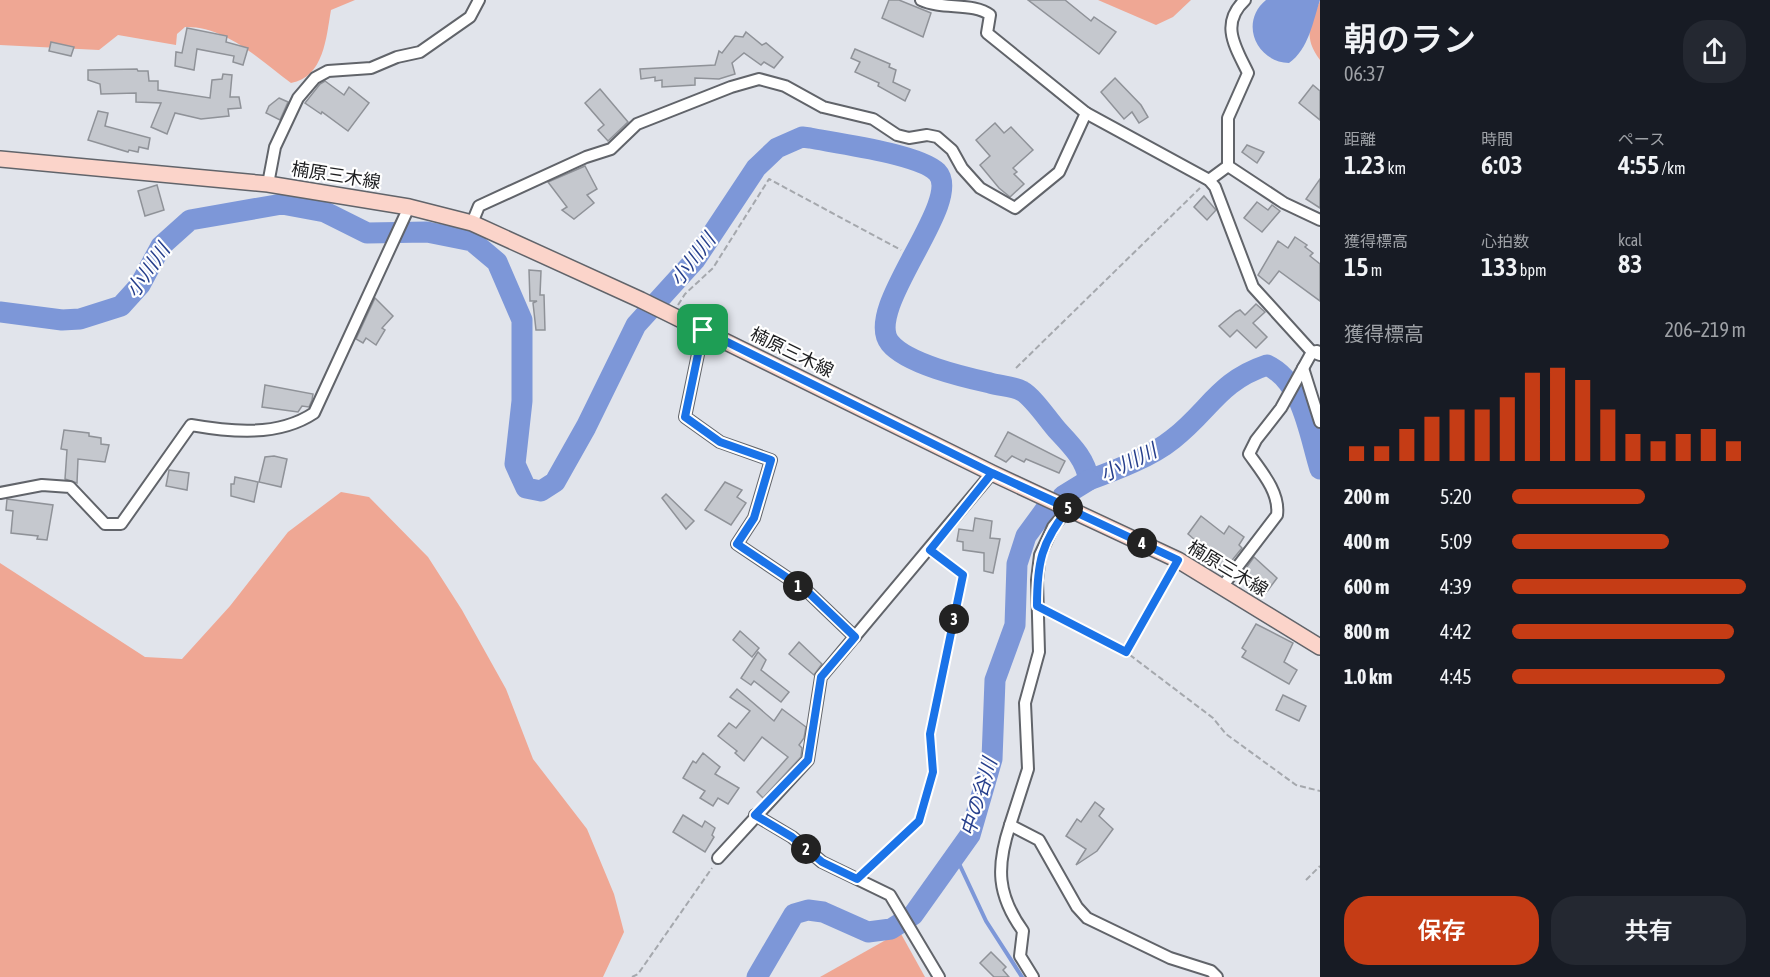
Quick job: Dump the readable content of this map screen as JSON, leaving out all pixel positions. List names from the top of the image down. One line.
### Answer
{"streets":{"main road":["楠原三木線"]},"water":["小川川","中の谷川"],"page":{"heading":["朝のラン","06:37"],"stats":[["距離","1.23 km"],["時間","6:03"],["ペース","4:55 /km"],["獲得標高","15 m"],["心拍数","133 bpm"],["kcal","83"]],"chart":["獲得標高","206–219 m"],"list":[{"name":"200 m","note":"5:20"},{"name":"400 m","note":"5:09"},{"name":"600 m","note":"4:39"},{"name":"800 m","note":"4:42"},{"name":"1.0 km","note":"4:45"}],"pins":["5","4","1","3","2"],"buttons":["保存","共有"]}}
